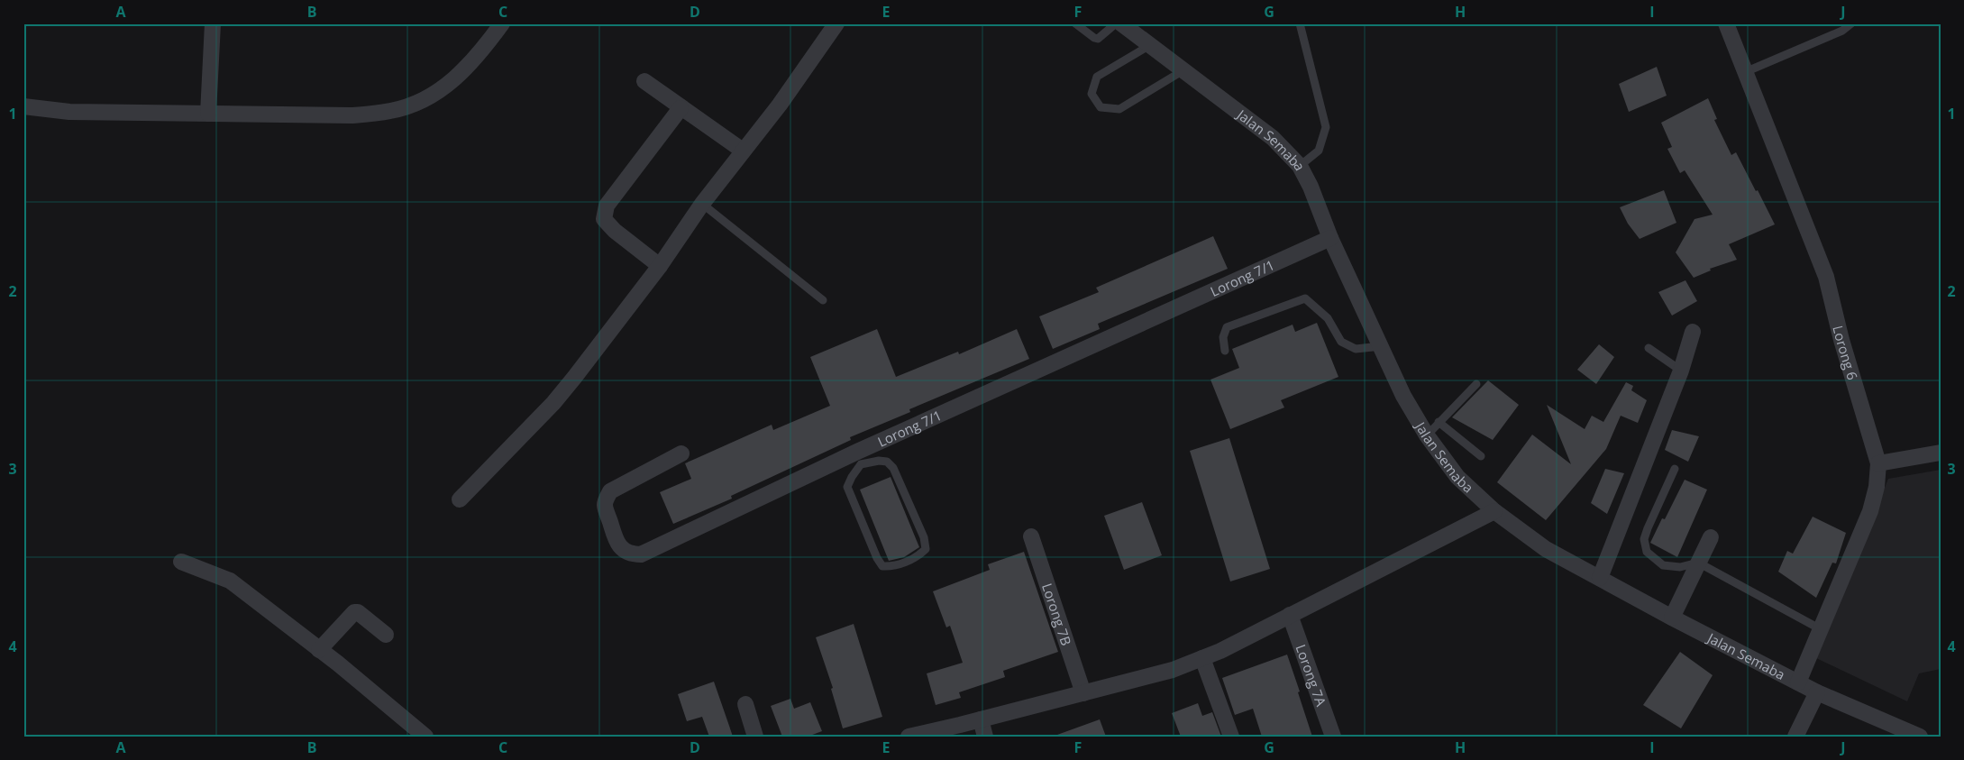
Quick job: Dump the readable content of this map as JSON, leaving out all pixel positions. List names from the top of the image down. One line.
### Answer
{"streets":{"street":["Jalan Semaba","Lorong 7/1","Lorong 6","Lorong 7B","Lorong 7A"]},"crossings":[["Jalan Semaba","Lorong 7/1"],["Jalan Semaba","Lorong 6"]],"grid":{"columns":["A","B","C","D","E","F","G","H","I","J"],"rows":["1","2","3","4"]}}
